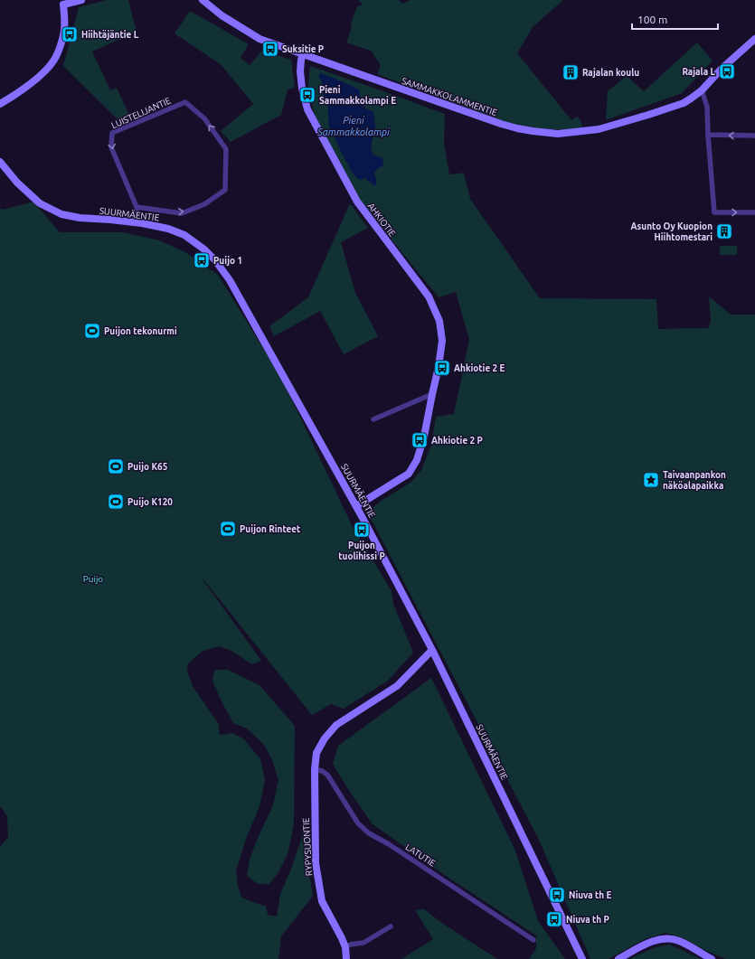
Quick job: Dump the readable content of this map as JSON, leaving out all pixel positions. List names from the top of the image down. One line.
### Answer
{"streets":{"street":["SAMMAKKOLAMMENTIE","LUISTELIJANTIE","SUURMÄENTIE","AHKIOTIE","RYPYSUONTIE","LATUTIE"]},"crossings":[["SAMMAKKOLAMMENTIE","AHKIOTIE"],["SUURMÄENTIE","AHKIOTIE"],["SUURMÄENTIE","RYPYSUONTIE"],["RYPYSUONTIE","LATUTIE"]],"water":["Pieni Sammakkolampi"],"parks":["Puijo"],"places":{"bus stop":["Hiihtäjäntie L","Suksitie P","Rajala L","Pieni Sammakkolampi E","Puijo 1","Ahkiotie 2 E","Ahkiotie 2 P","Puijon tuolihissi P","Niuva th E","Niuva th P"],"building":["Rajalan koulu","Asunto Oy Kuopion Hiihtomestari"],"sports":["Puijon tekonurmi","Puijo K65","Puijo K120","Puijon Rinteet"],"place":["Taivaanpankon näköalapaikka"]},"scale_bar":"100 m"}
